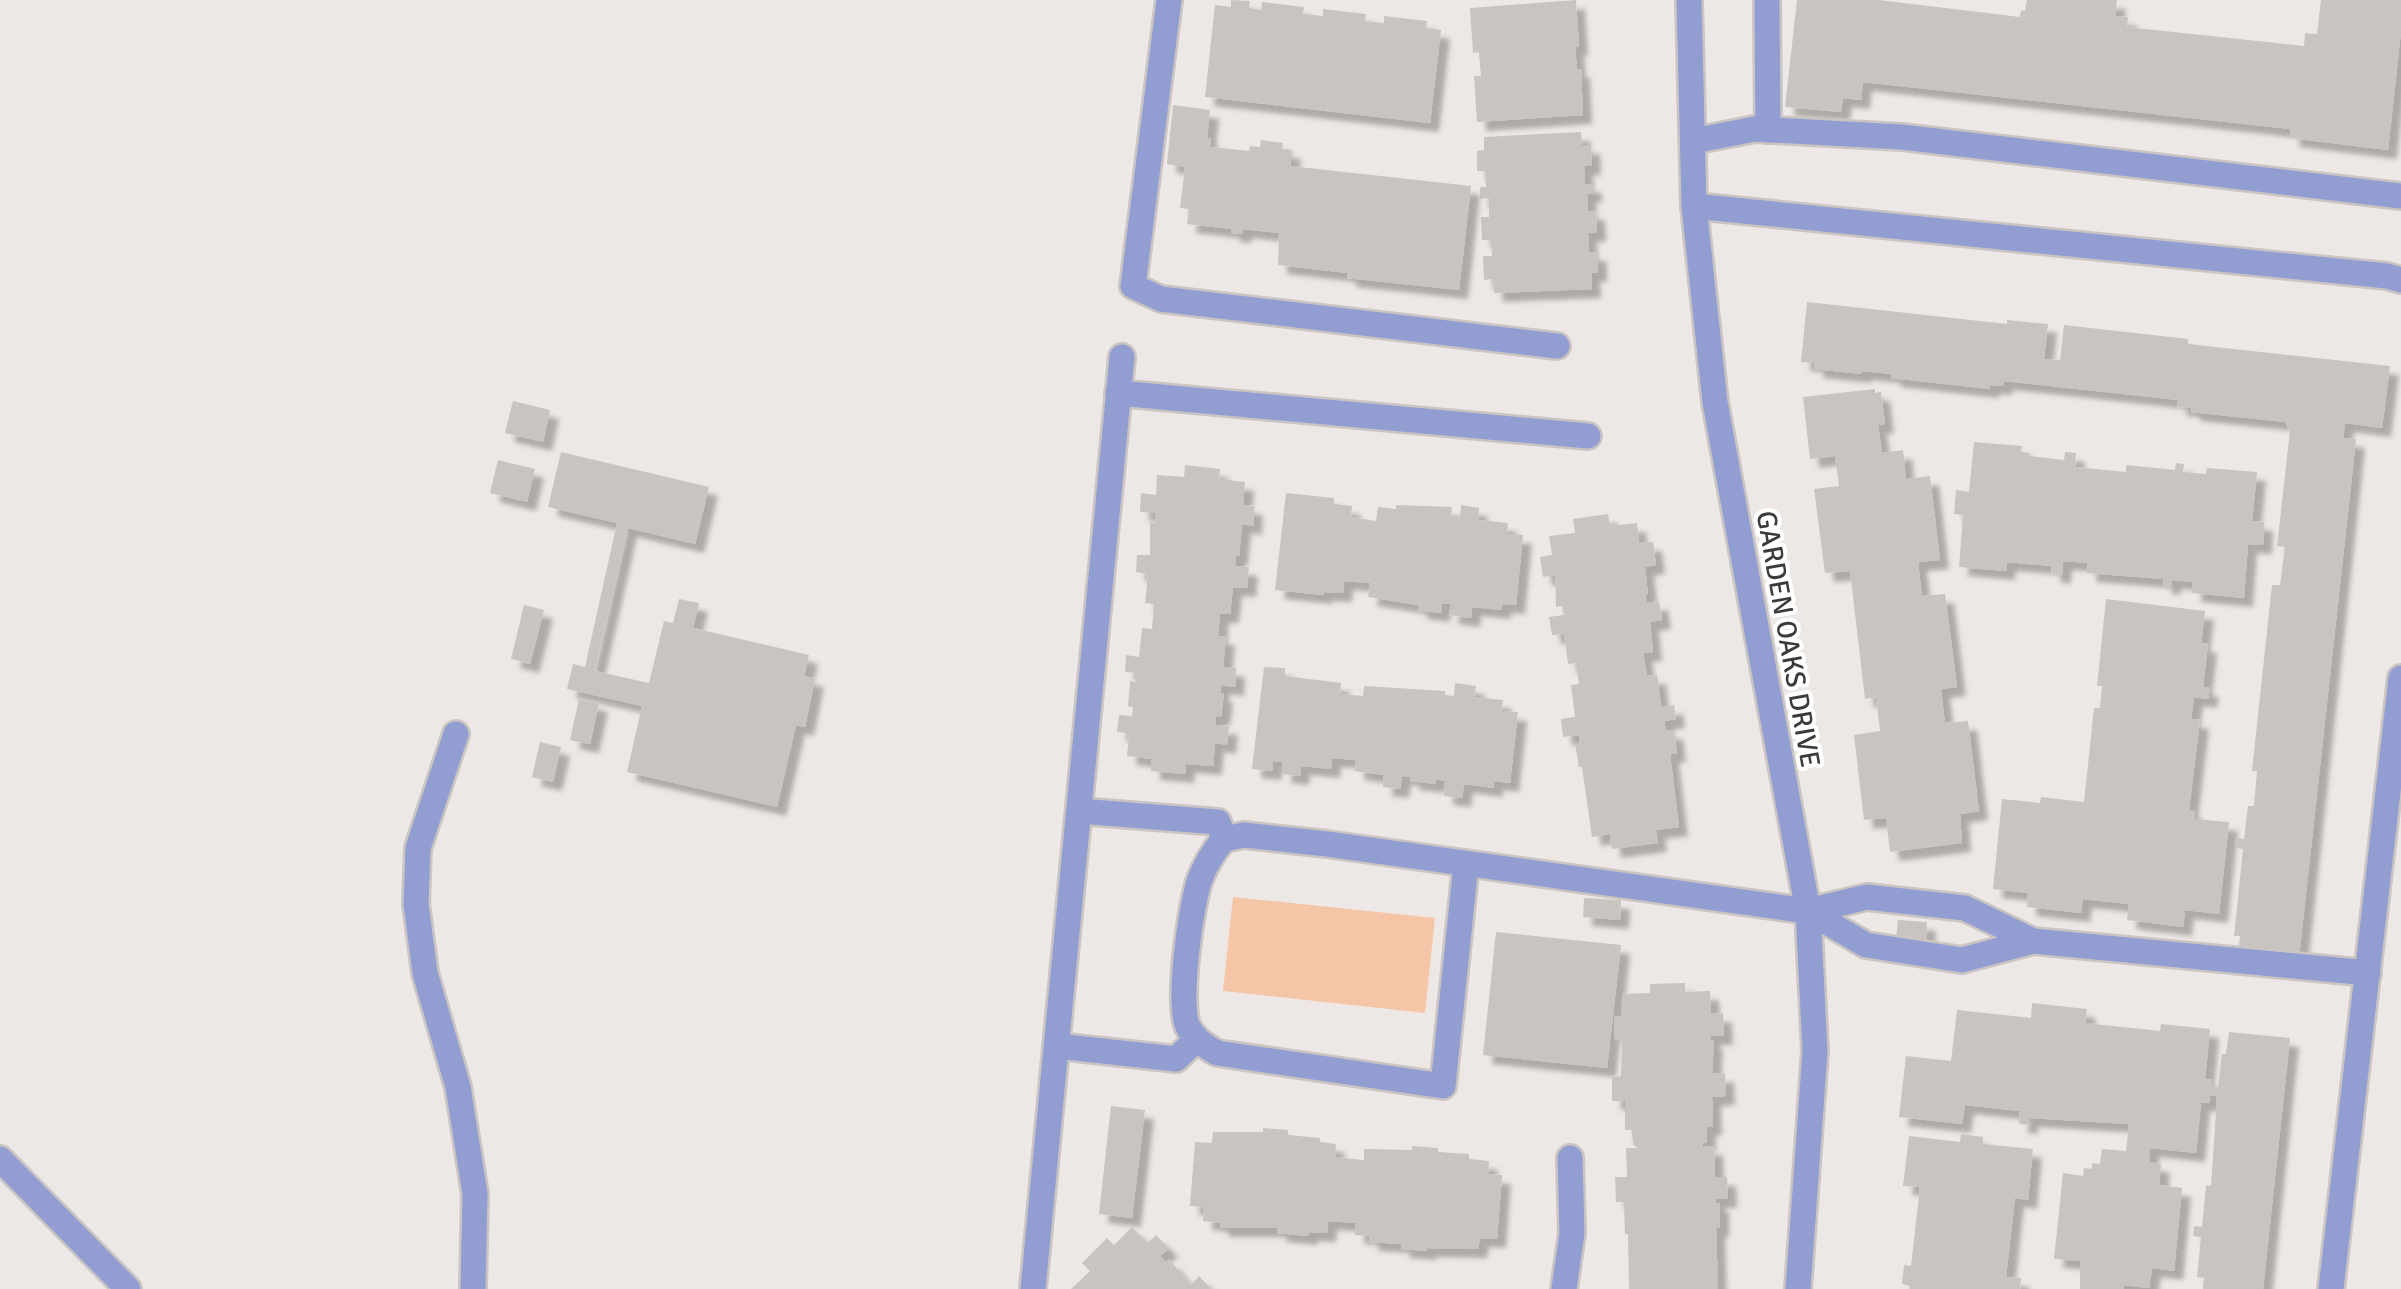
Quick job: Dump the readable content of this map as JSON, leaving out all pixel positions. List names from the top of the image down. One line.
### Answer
{"streets":{"street":["GARDEN OAKS DRIVE"]}}
